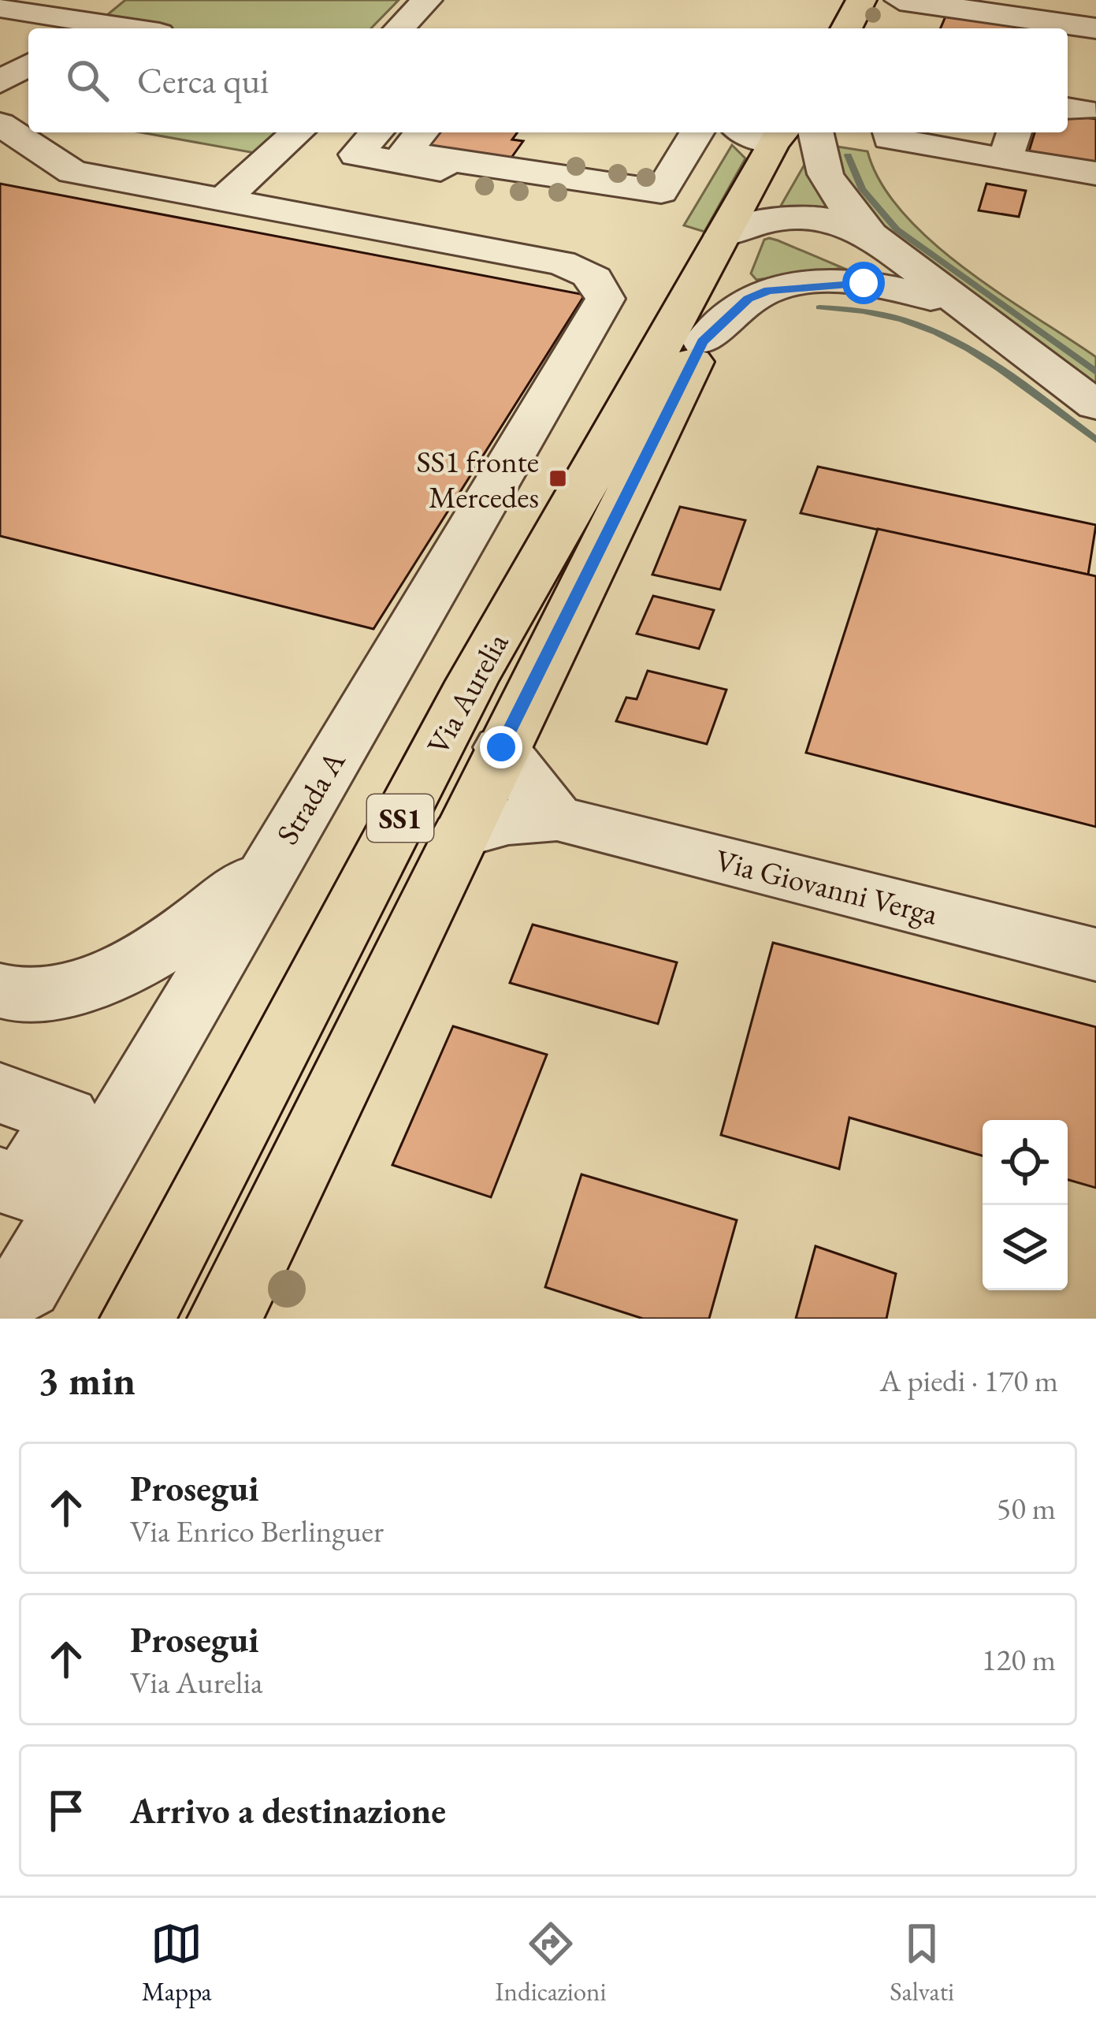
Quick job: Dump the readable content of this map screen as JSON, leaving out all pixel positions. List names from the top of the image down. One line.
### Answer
{"streets":{"main road":["Via Aurelia","SS1"],"street":["Strada A","Via Giovanni Verga"]},"crossings":[["Via Aurelia","Via Giovanni Verga"]],"places":{"transit":["SS1 fronte Mercedes"]},"page":{"search":"Cerca qui","heading":["3 min","A piedi · 170 m"],"list":[["Prosegui","Via Enrico Berlinguer","50 m"],["Prosegui","Via Aurelia","120 m"],"Arrivo a destinazione"],"nav":["Mappa","Indicazioni","Salvati"]}}
